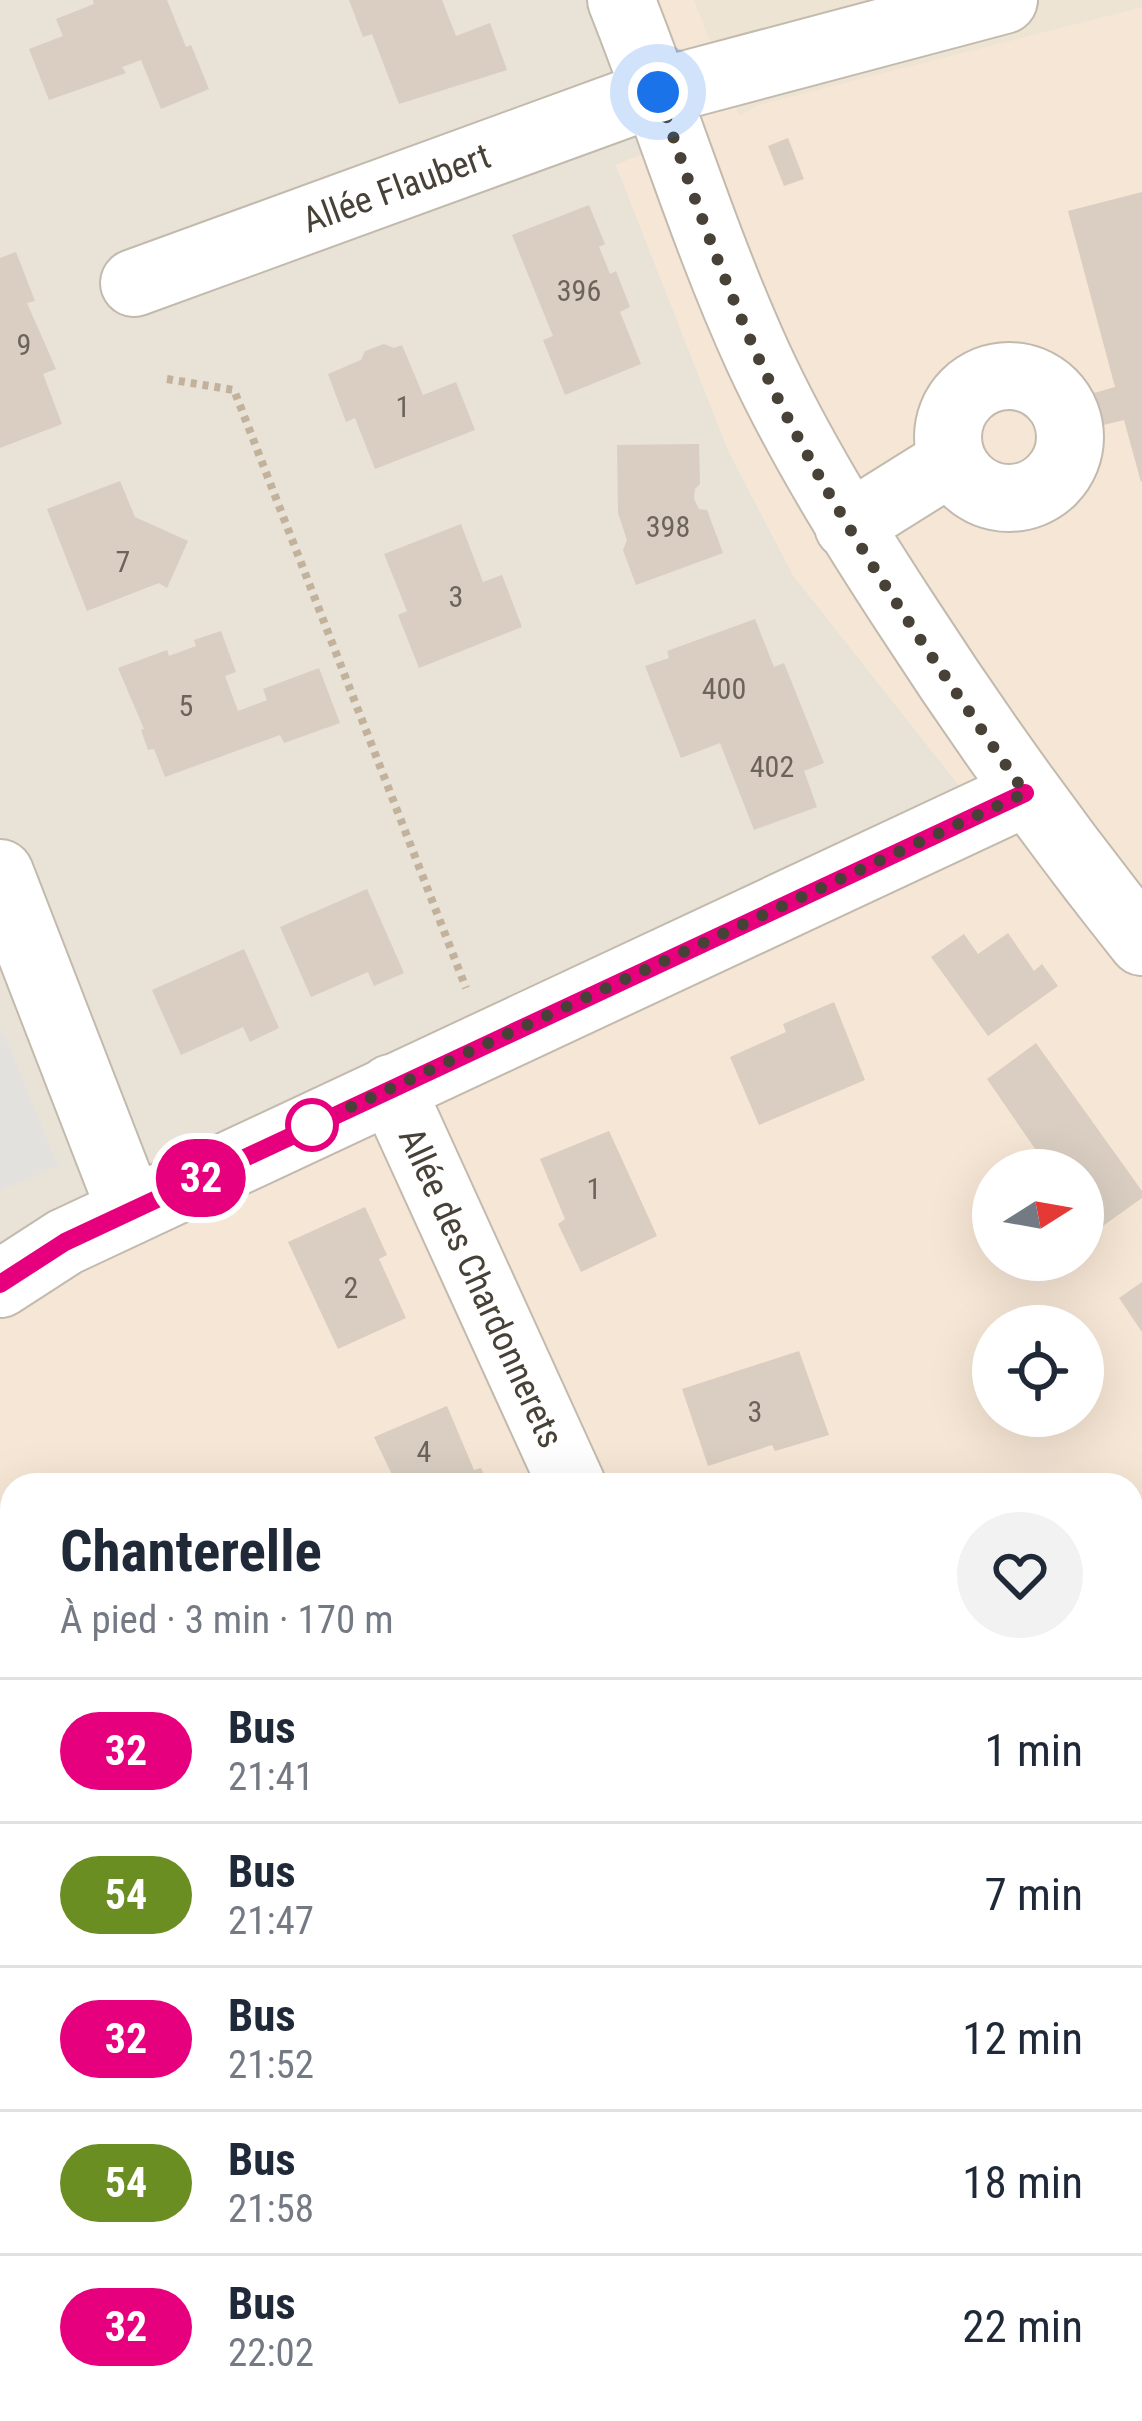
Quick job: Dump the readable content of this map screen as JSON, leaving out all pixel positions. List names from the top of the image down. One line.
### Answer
{"streets":{"street":["Allée Flaubert","Allée des Chardonnerets"]},"lines":["bus line 32"],"house_numbers":["396","9","1","398","7","3","400","5","402","1","2","3","4"],"north":"right","page":{"on_map":"32","heading":["Chanterelle","À pied · 3 min · 170 m"],"list":[{"mark":"32","name":"Bus","note":"21:41","value":"1 min"},{"mark":"54","name":"Bus","note":"21:47","value":"7 min"},{"mark":"32","name":"Bus","note":"21:52","value":"12 min"},{"mark":"54","name":"Bus","note":"21:58","value":"18 min"},{"mark":"32","name":"Bus","note":"22:02","value":"22 min"}]}}
